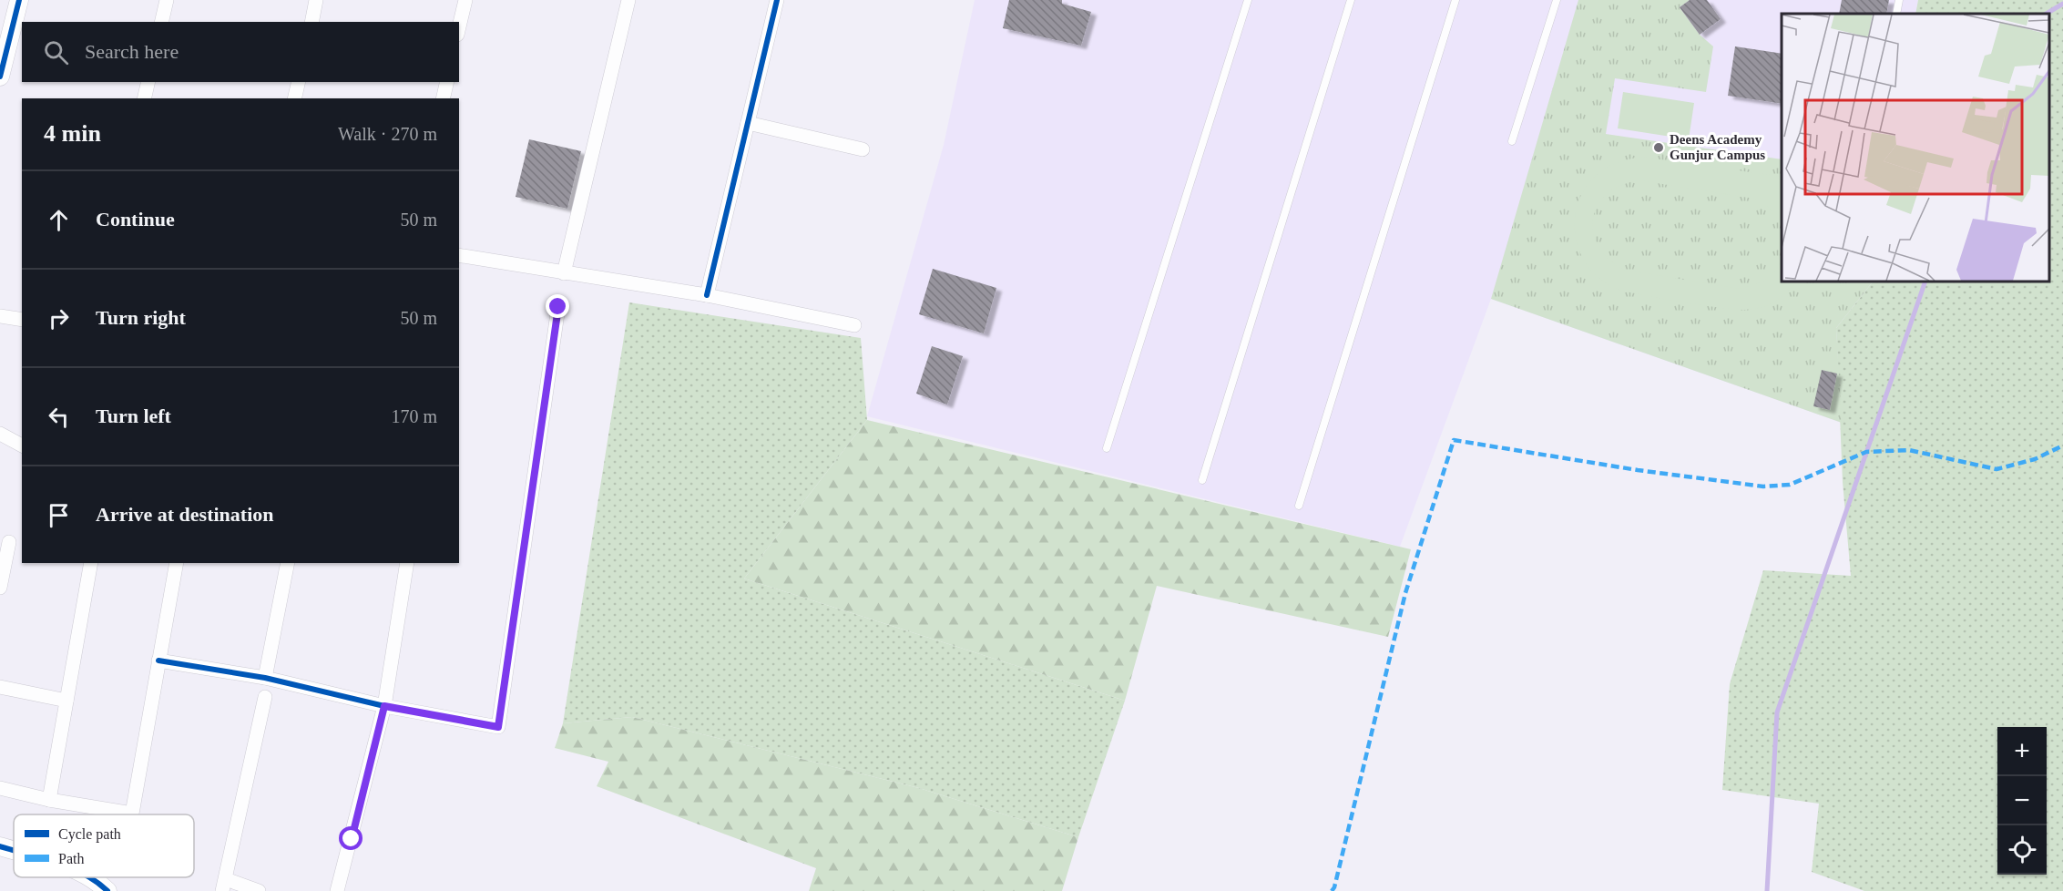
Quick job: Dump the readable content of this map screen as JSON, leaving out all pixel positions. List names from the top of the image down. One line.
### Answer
{"places":["Deens Academy Gunjur Campus"],"legend":["Cycle path","Path"],"page":{"search":"Search here","heading":["4 min","Walk · 270 m"],"list":[["Continue","50 m"],["Turn right","50 m"],["Turn left","170 m"],"Arrive at destination"],"map_buttons":["+","−"]}}
